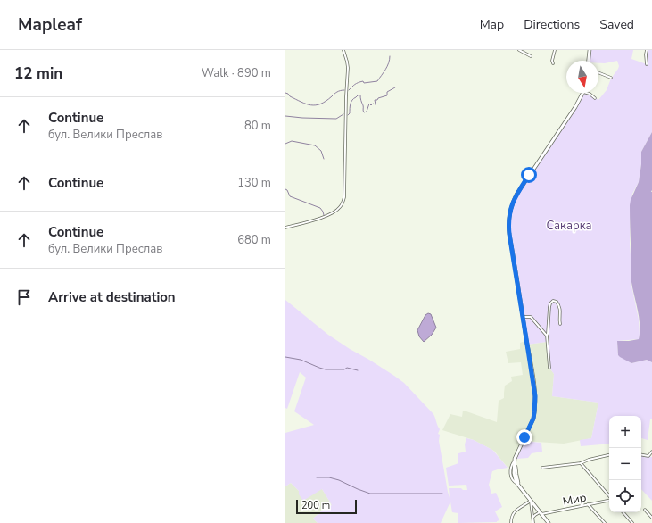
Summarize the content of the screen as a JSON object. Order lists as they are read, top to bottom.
{
  "streets": {
    "street": ["Мир"]
  },
  "parks": ["Сакарка"],
  "scale_bar": "200 m",
  "north": "bottom",
  "page": {
    "header": "Mapleaf",
    "nav": ["Map", "Directions", "Saved"],
    "heading": ["12 min", "Walk · 890 m"],
    "list": [
      ["Continue", "бул. Велики Преслав", "80 m"],
      ["Continue", "130 m"],
      ["Continue", "бул. Велики Преслав", "680 m"],
      "Arrive at destination"
    ],
    "map_buttons": ["+", "−"],
    "scale": "200 m"
  }
}
